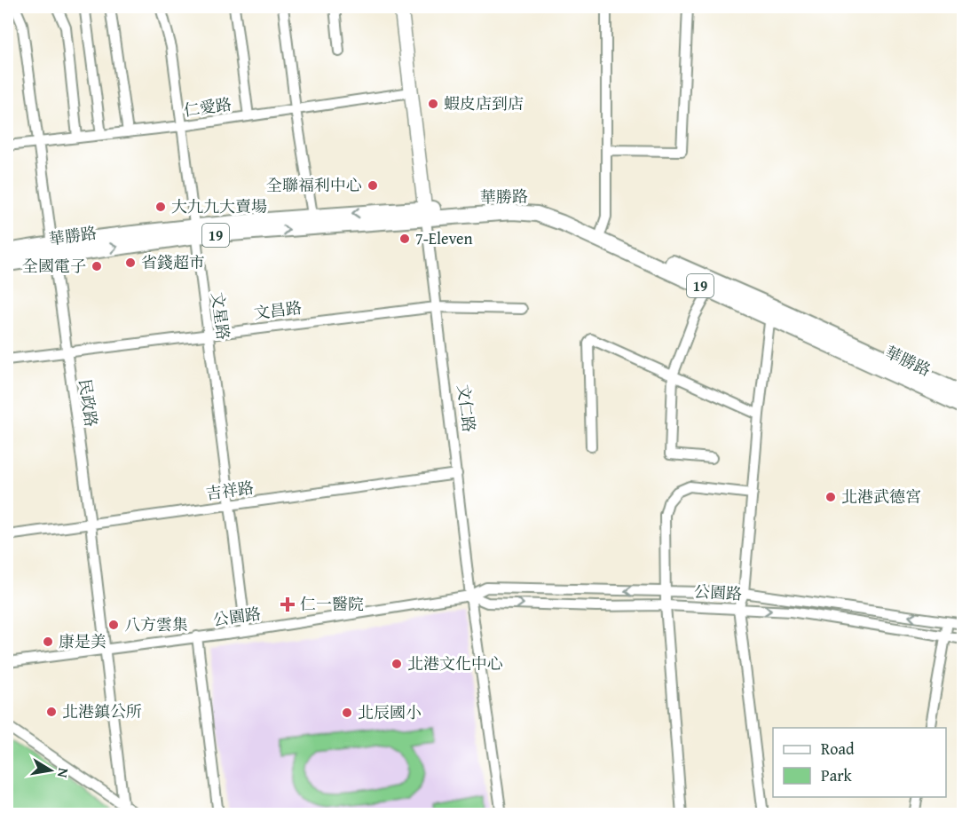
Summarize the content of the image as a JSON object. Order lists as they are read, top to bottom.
{
  "streets": {
    "main road": ["華勝路", "19", "文仁路"],
    "street": [
      "仁愛路",
      "文昌路",
      "文星路",
      "民政路",
      "吉祥路",
      "公園路"
    ]
  },
  "crossings": [
    ["仁愛路", "文星路"],
    ["仁愛路", "民政路"],
    ["仁愛路", "文仁路"],
    ["華勝路", "文星路"],
    ["華勝路", "民政路"],
    ["華勝路", "文仁路"],
    ["文昌路", "文星路"],
    ["文昌路", "民政路"],
    ["文昌路", "文仁路"],
    ["文星路", "吉祥路"],
    ["文星路", "公園路"],
    ["民政路", "吉祥路"],
    ["民政路", "公園路"],
    ["文仁路", "吉祥路"],
    ["文仁路", "公園路"]
  ],
  "places": {
    "other": [
      "蝦皮店到店",
      "全聯福利中心",
      "大九九大賣場",
      "7-Eleven",
      "省錢超市",
      "全國電子",
      "北港武德宮",
      "八方雲集",
      "康是美",
      "北港文化中心",
      "北港鎮公所",
      "北辰國小"
    ],
    "health": ["仁一醫院"]
  },
  "legend": ["Road", "Park"],
  "north": "right"
}
